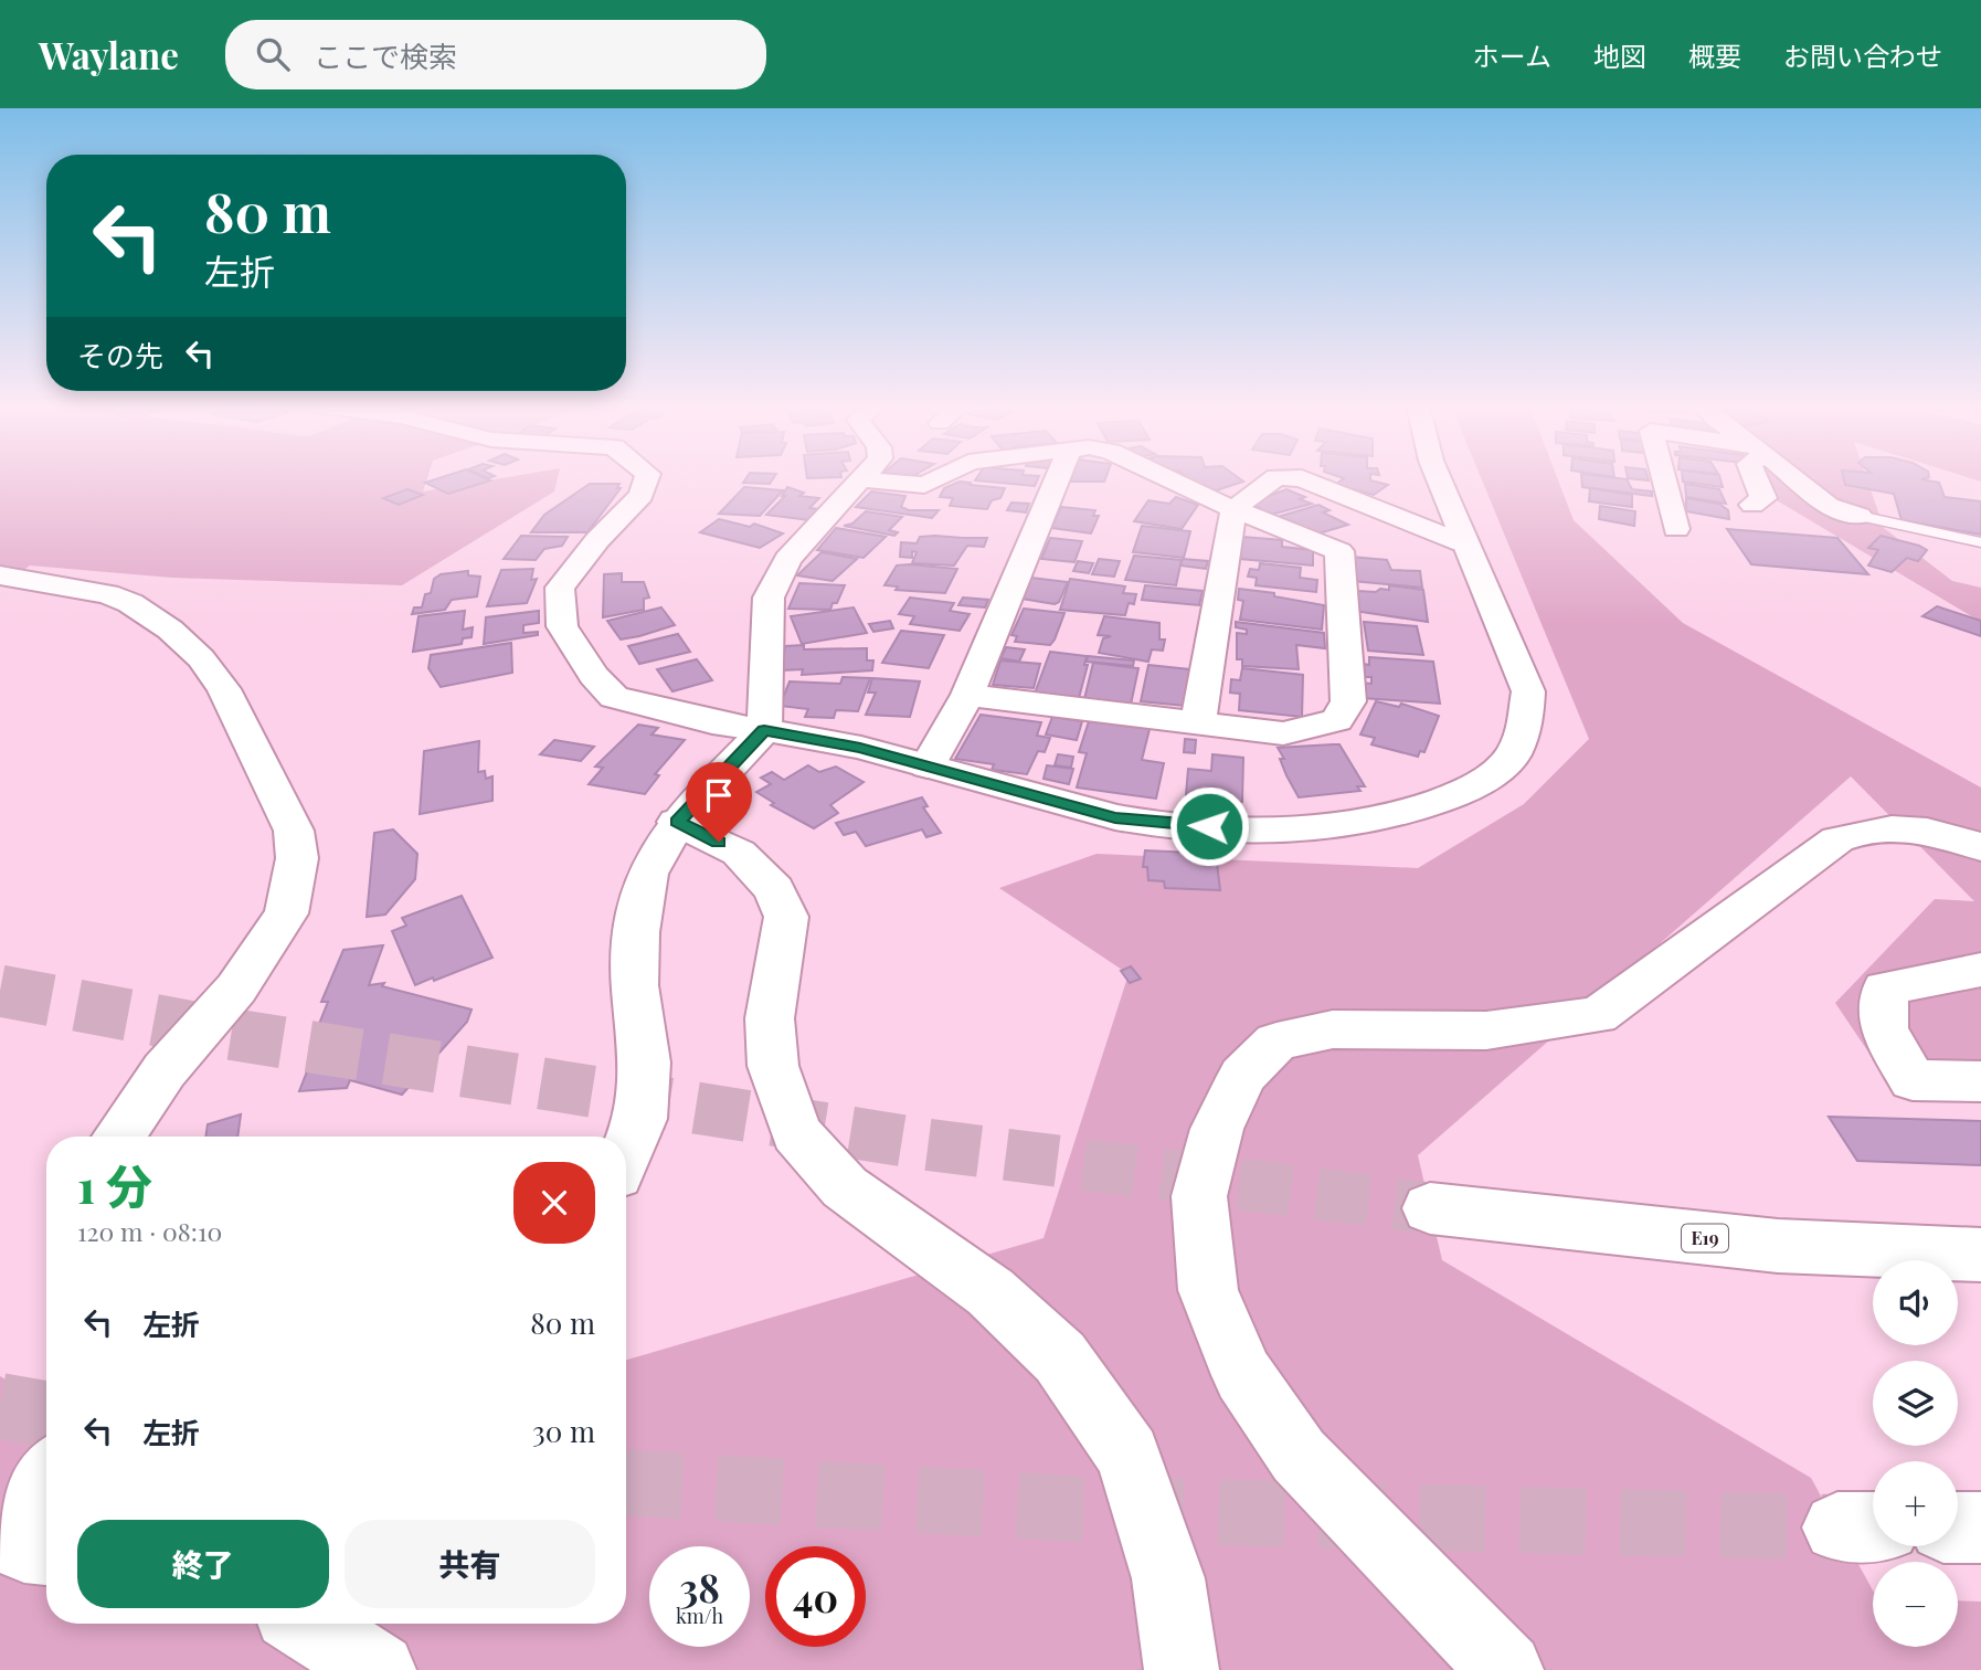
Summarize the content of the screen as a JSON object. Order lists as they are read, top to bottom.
{
  "streets": {
    "main road": ["E19"]
  },
  "page": {
    "header": "Waylane",
    "search": "ここで検索",
    "nav": [
      "ホーム",
      "地図",
      "概要",
      "お問い合わせ"
    ],
    "turn": ["80 m", "左折"],
    "then": "その先",
    "heading": ["1 分", "120 m · 08:10"],
    "map_buttons": ["+", "−"],
    "list": [
      {
        "name": "左折",
        "value": "80 m"
      },
      {
        "name": "左折",
        "value": "30 m"
      }
    ],
    "buttons": ["終了", "共有"],
    "speed": "38 km/h",
    "limit": "40"
  }
}
